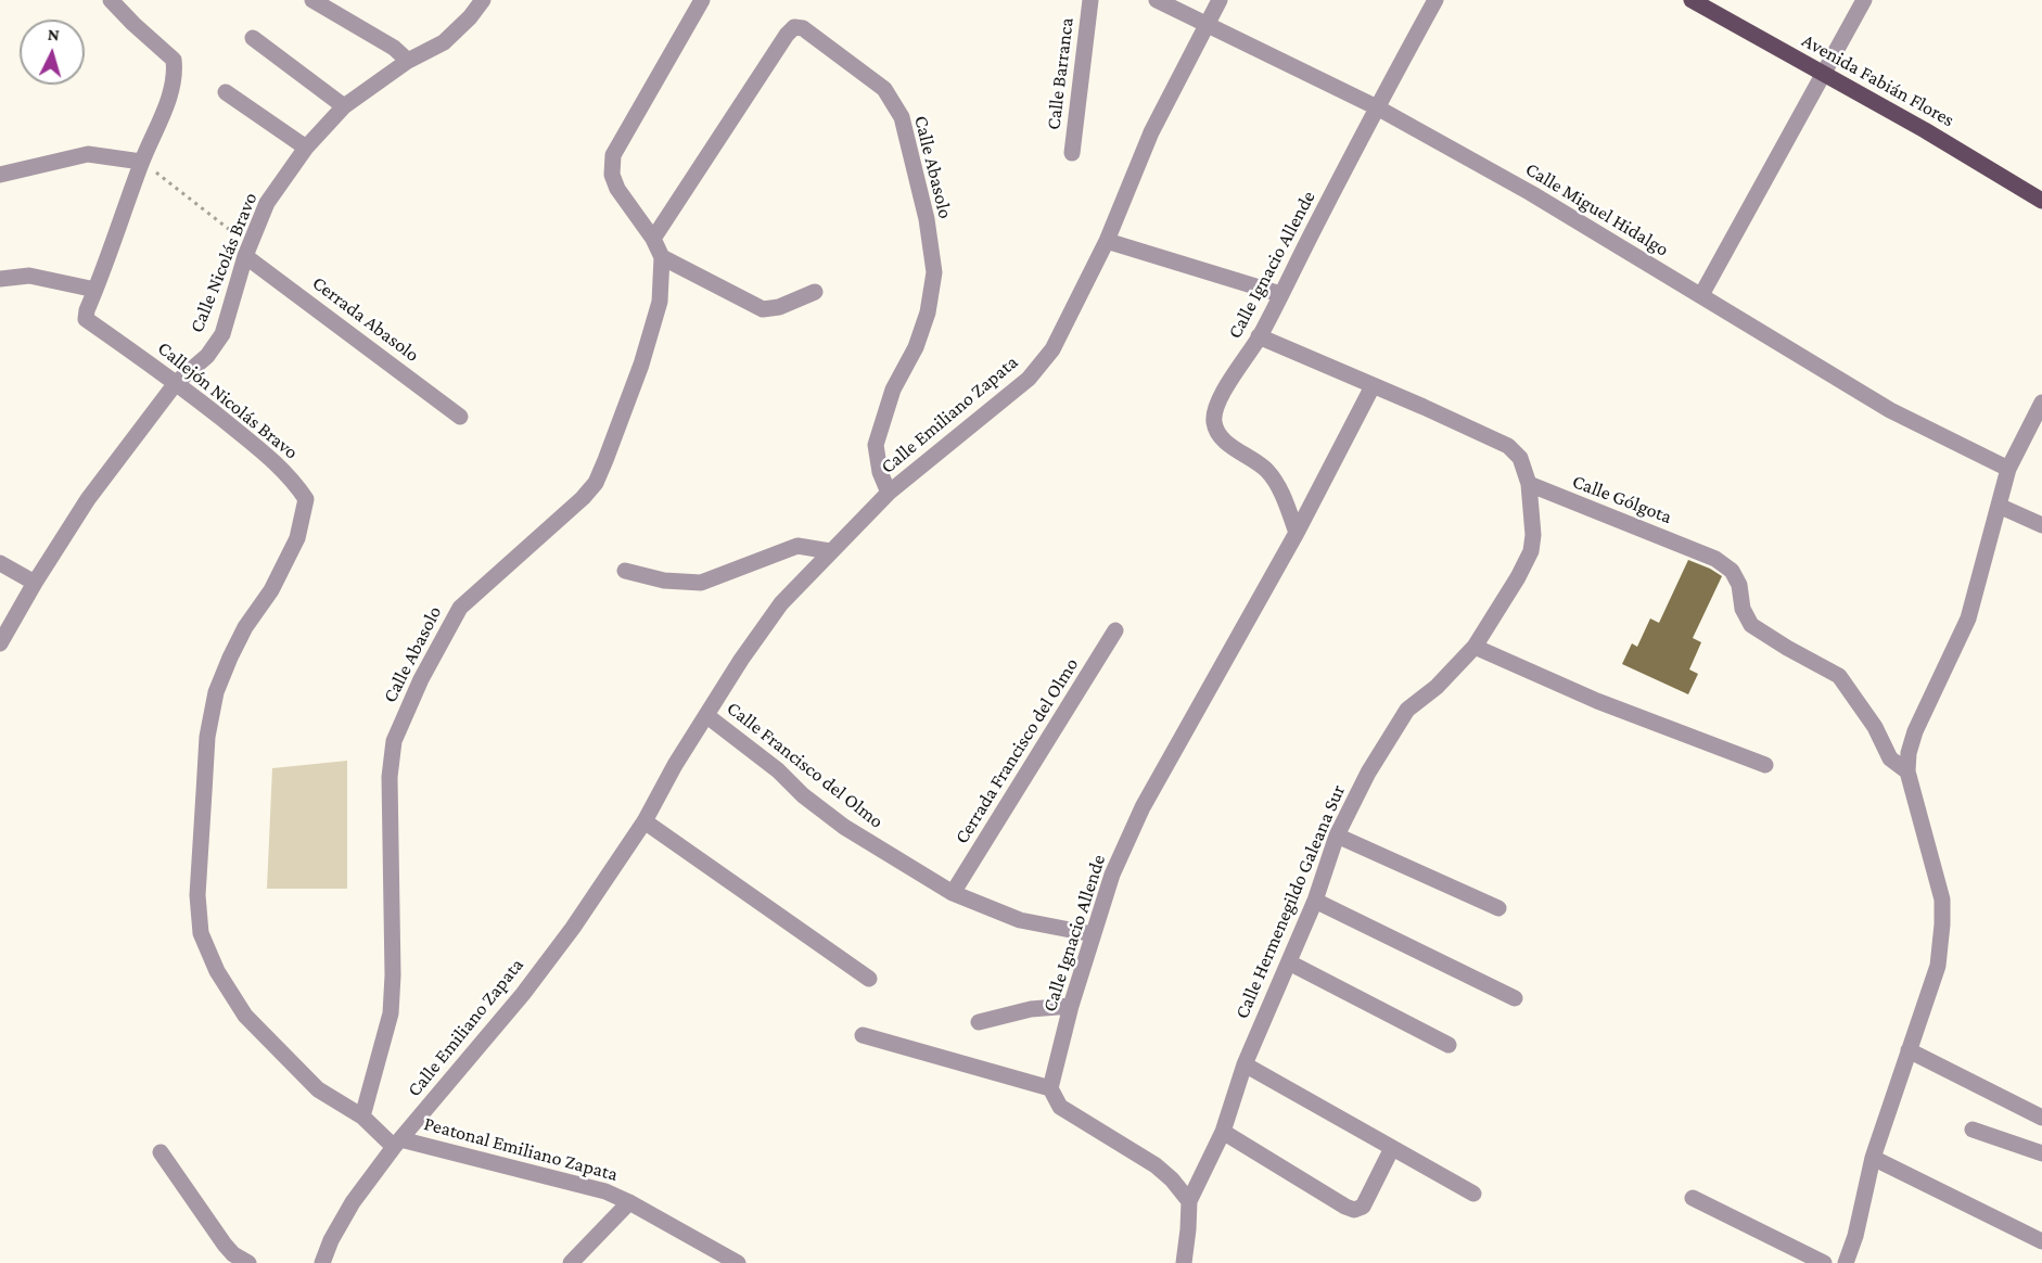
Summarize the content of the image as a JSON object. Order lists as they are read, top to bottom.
{
  "streets": {
    "main road": ["Avenida Fabián Flores"],
    "street": [
      "Calle Barranca",
      "Calle Abasolo",
      "Calle Miguel Hidalgo",
      "Calle Nicolás Bravo",
      "Calle Ignacio Allende",
      "Cerrada Abasolo",
      "Callejón Nicolás Bravo",
      "Calle Emiliano Zapata",
      "Calle Gólgota",
      "Cerrada Francisco del Olmo",
      "Calle Francisco del Olmo",
      "Calle Hermenegildo Galeana Sur",
      "Peatonal Emiliano Zapata"
    ]
  },
  "crossings": [
    ["Calle Abasolo", "Callejón Nicolás Bravo"],
    ["Calle Abasolo", "Calle Emiliano Zapata"],
    ["Calle Miguel Hidalgo", "Calle Ignacio Allende"],
    ["Calle Miguel Hidalgo", "Calle Emiliano Zapata"],
    ["Calle Nicolás Bravo", "Cerrada Abasolo"],
    ["Calle Nicolás Bravo", "Callejón Nicolás Bravo"],
    ["Calle Ignacio Allende", "Calle Francisco del Olmo"],
    ["Callejón Nicolás Bravo", "Calle Emiliano Zapata"],
    ["Callejón Nicolás Bravo", "Peatonal Emiliano Zapata"],
    ["Calle Emiliano Zapata", "Calle Francisco del Olmo"],
    ["Calle Emiliano Zapata", "Peatonal Emiliano Zapata"],
    ["Calle Gólgota", "Calle Hermenegildo Galeana Sur"],
    ["Cerrada Francisco del Olmo", "Calle Francisco del Olmo"]
  ],
  "north": "top"
}
